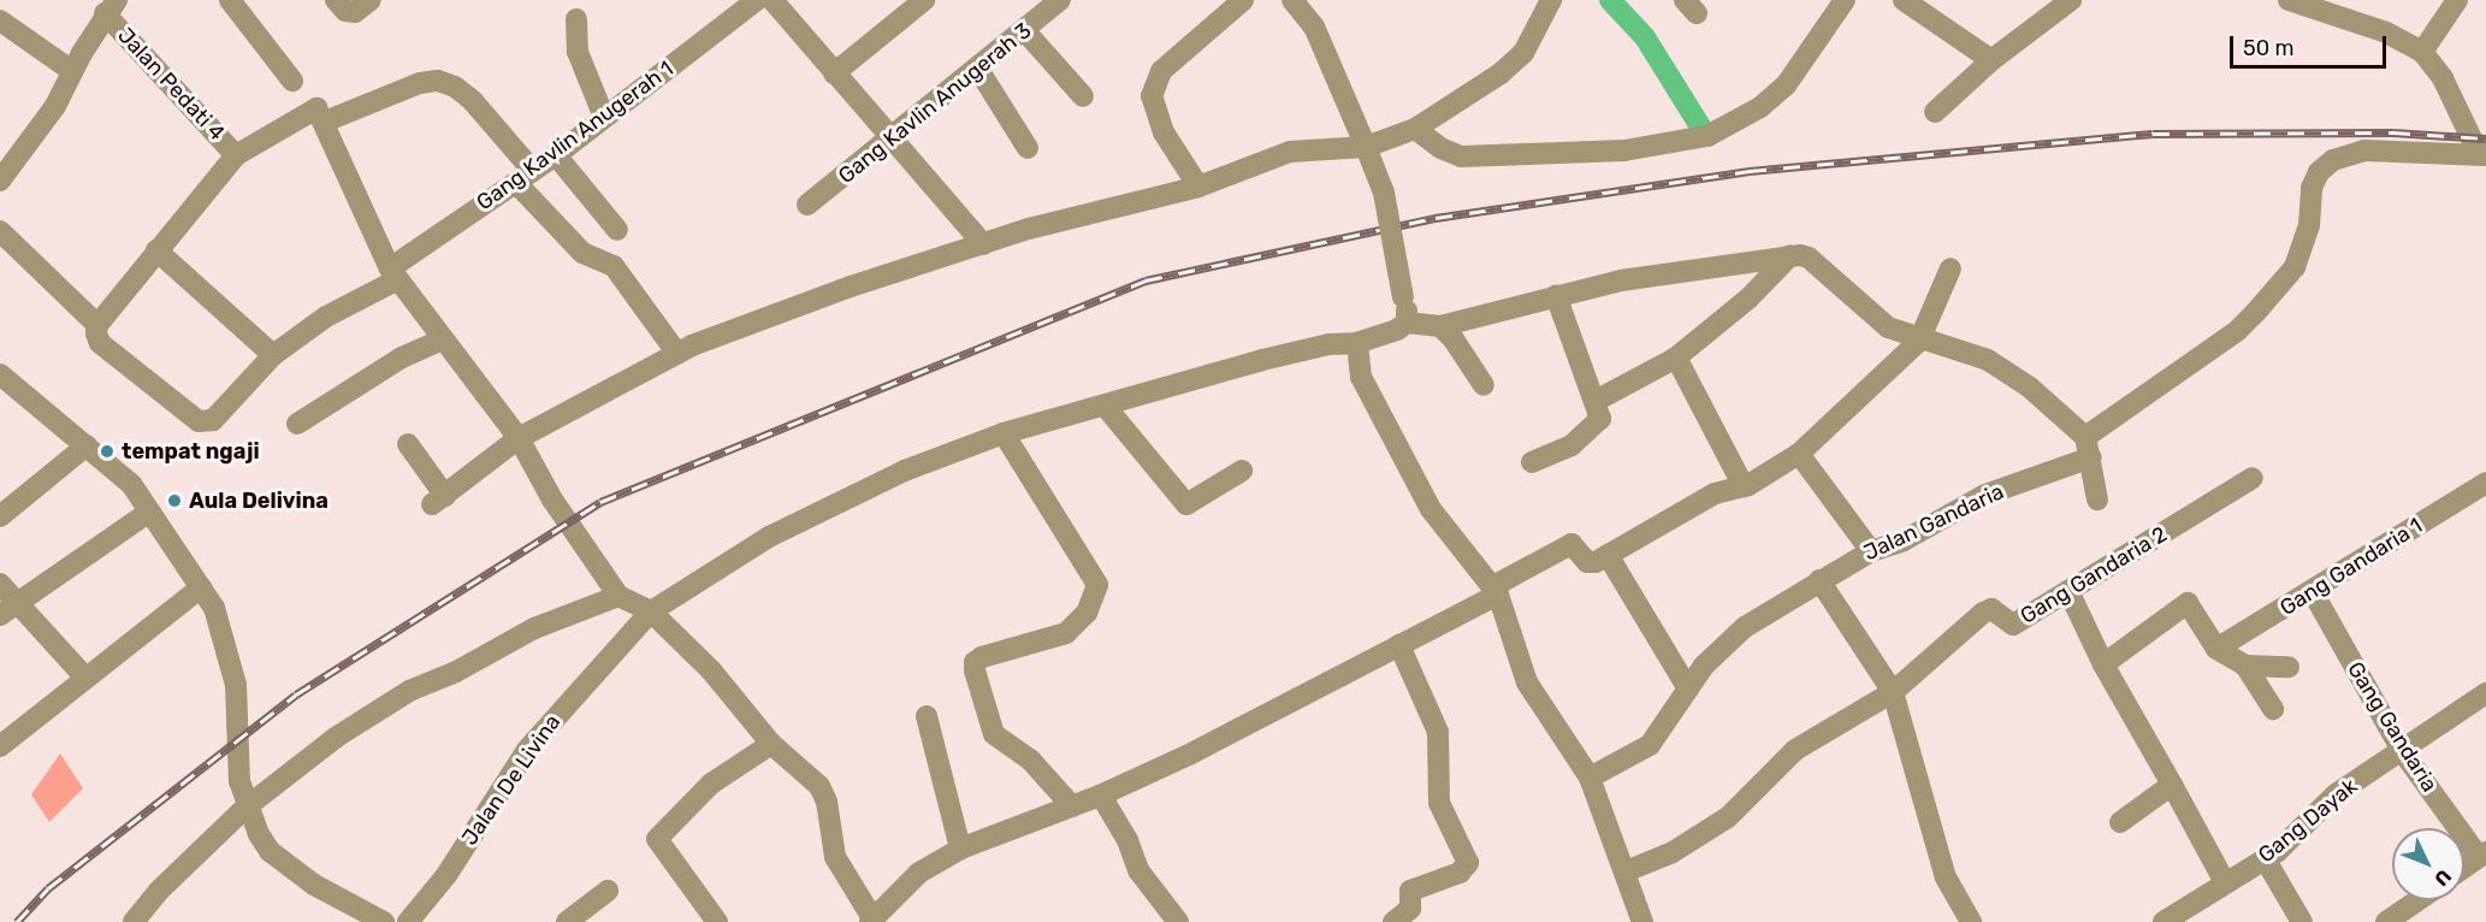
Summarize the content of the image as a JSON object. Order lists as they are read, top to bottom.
{
  "streets": {
    "street": [
      "Jalan Pedati 4",
      "Gang Kavlin Anugerah 3",
      "Gang Kavlin Anugerah 1",
      "Jalan Gandaria",
      "Gang Gandaria 1",
      "Gang Gandaria 2",
      "Gang Gandaria",
      "Jalan De Livina",
      "Gang Dayak"
    ]
  },
  "crossings": [
    ["Gang Gandaria 1", "Gang Gandaria"],
    ["Gang Gandaria", "Gang Dayak"]
  ],
  "places": ["tempat ngaji", "Aula Delivina"],
  "scale_bar": "50 m",
  "north": "bottom right"
}
